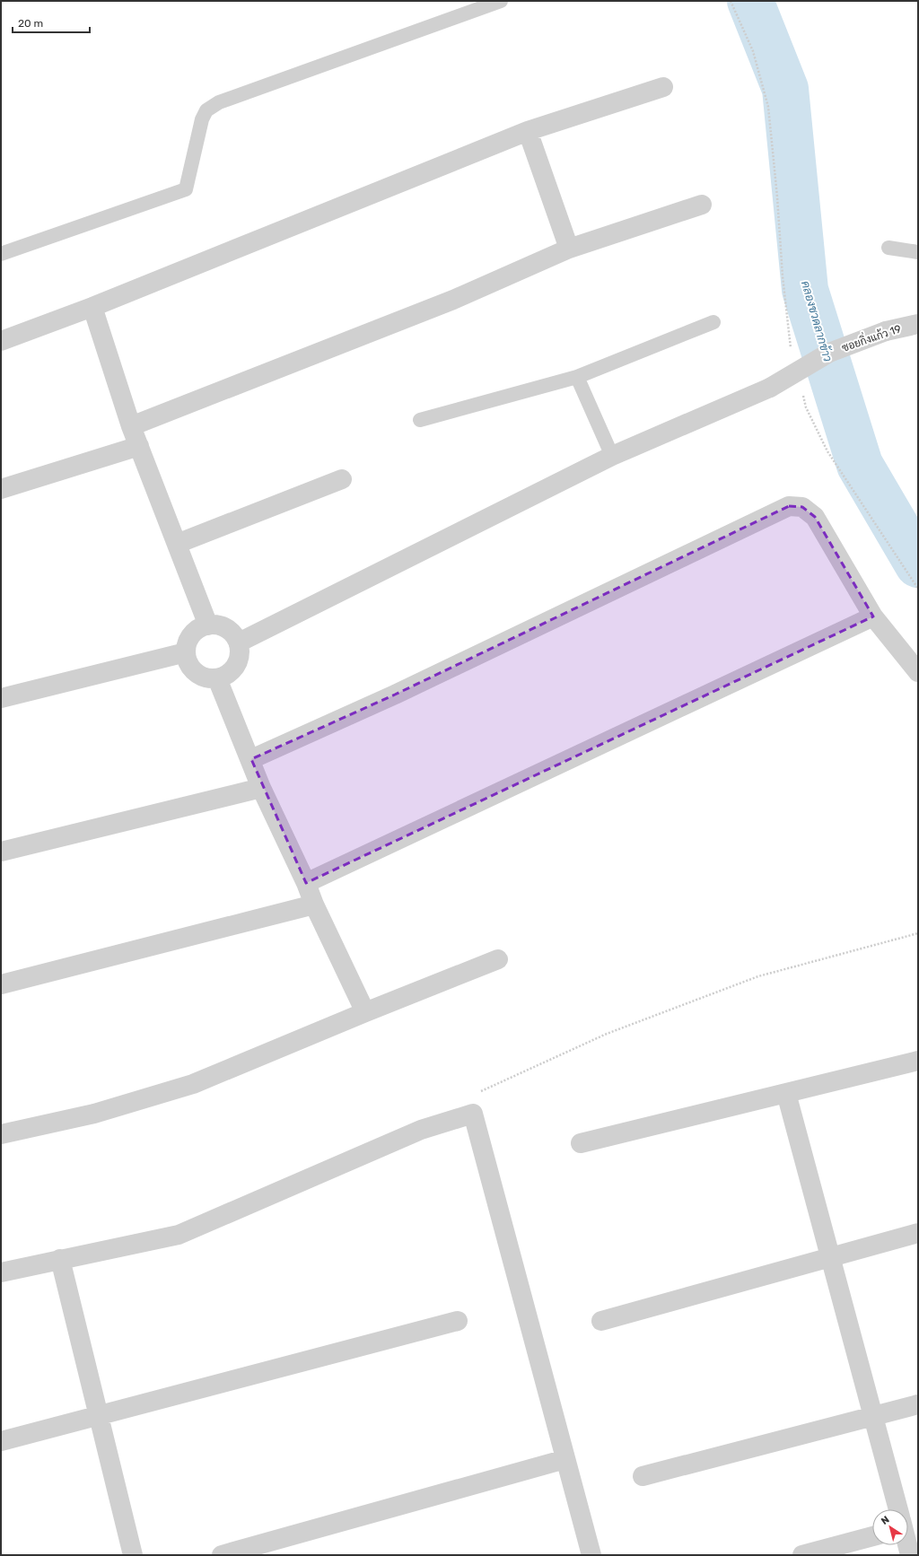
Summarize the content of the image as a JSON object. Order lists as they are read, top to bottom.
{
  "streets": {
    "street": ["ซอยกิ่งแก้ว 19"]
  },
  "water": ["คลองชวดลากข้าว"],
  "scale_bar": "20 m",
  "north": "top left"
}
